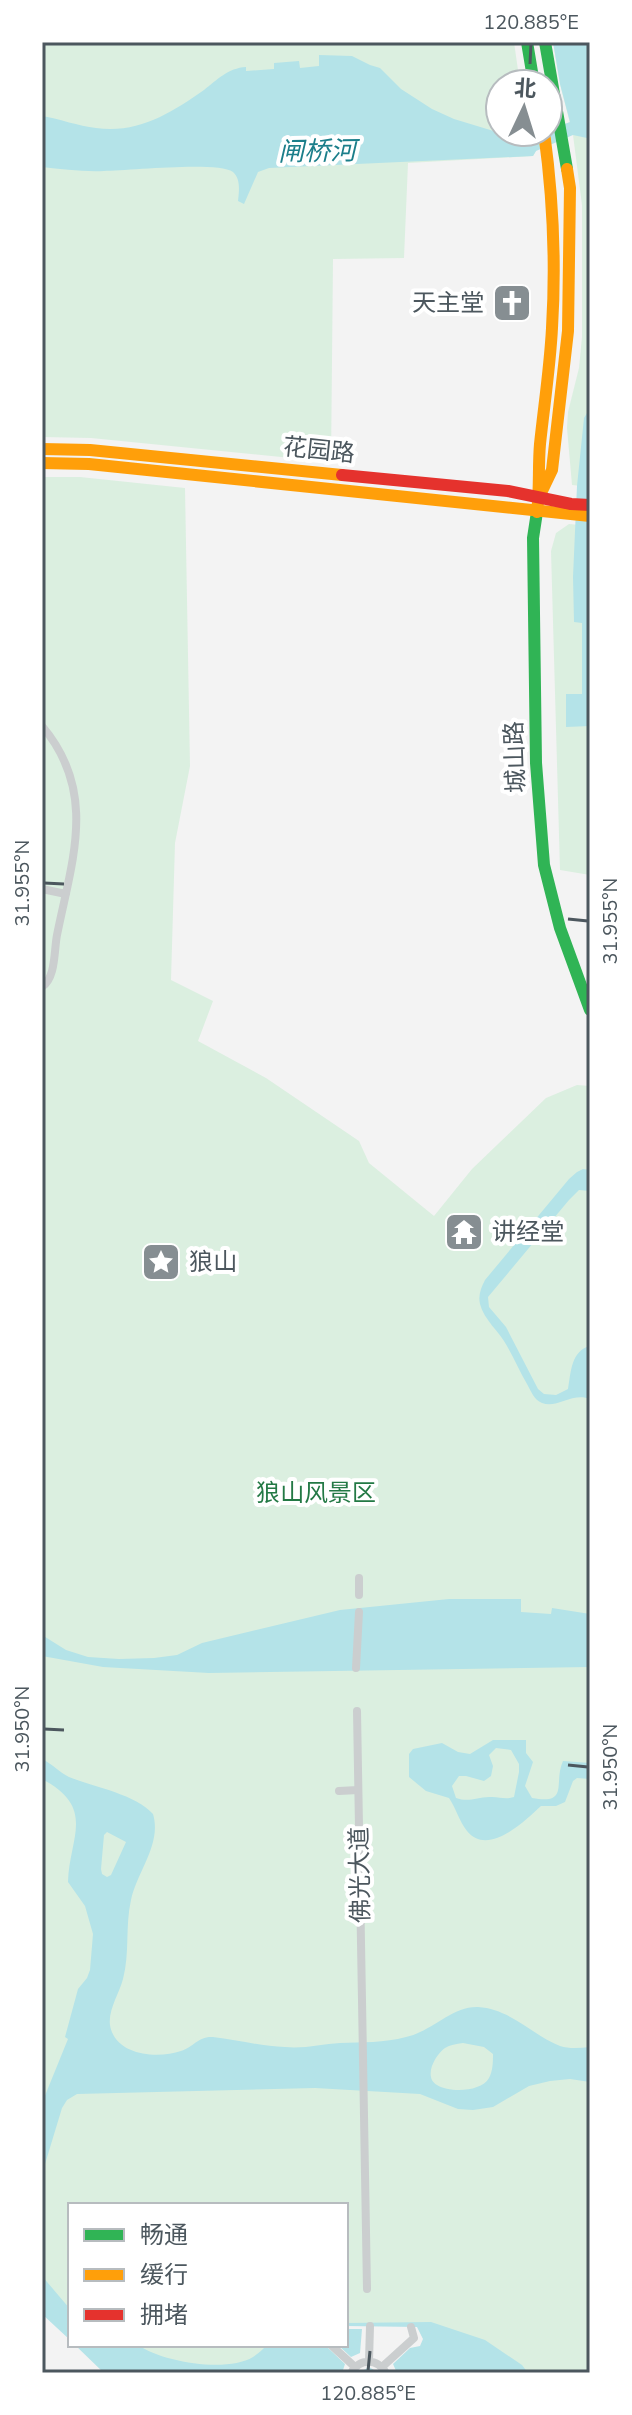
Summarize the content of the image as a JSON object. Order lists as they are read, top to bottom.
{
  "streets": {
    "main road": ["花园路", "城山路"],
    "street": ["佛光大道"]
  },
  "crossings": [
    ["花园路", "城山路"]
  ],
  "water": ["闸桥河"],
  "parks": ["狼山风景区"],
  "places": {
    "church": ["天主堂"],
    "temple": ["讲经堂"],
    "place": ["狼山"]
  },
  "legend": ["畅通", "缓行", "拥堵"],
  "north": "top",
  "coordinates": ["120.885°E", "31.955°N", "31.950°N"]
}
